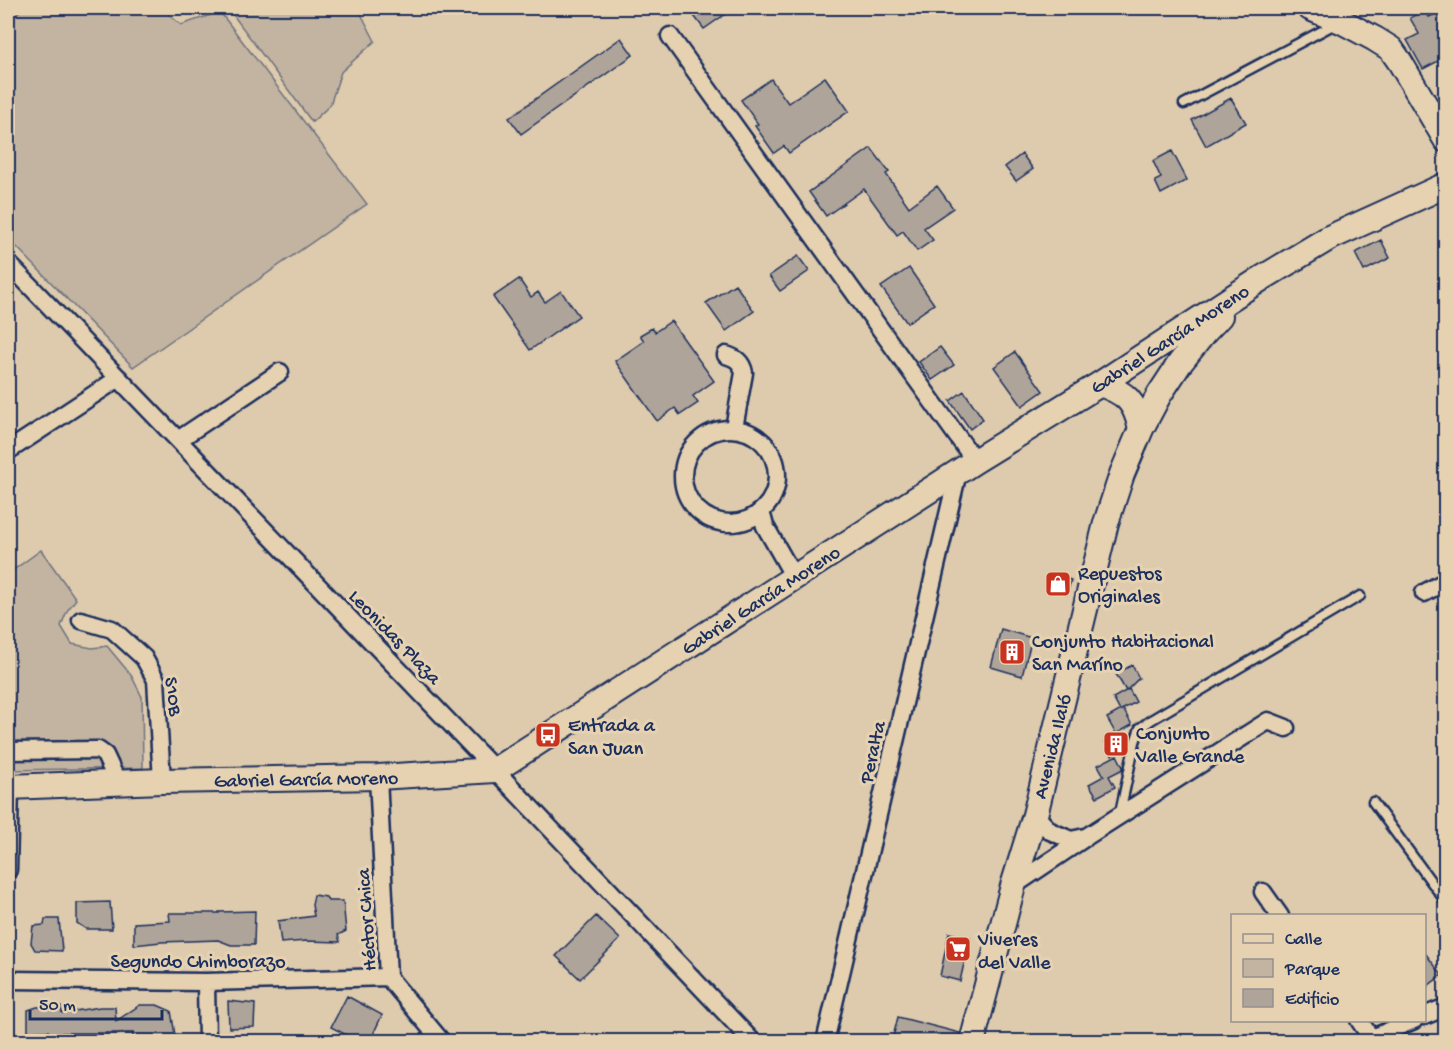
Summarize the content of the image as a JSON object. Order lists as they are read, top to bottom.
{
  "streets": {
    "street": [
      "Gabriel García Moreno",
      "Leonidas Plaza",
      "S10B",
      "Avenida Ilaló",
      "Peralta",
      "Héctor Chica",
      "Segundo Chimborazo"
    ]
  },
  "crossings": [
    ["Gabriel García Moreno", "Leonidas Plaza"],
    ["Gabriel García Moreno", "S10B"],
    ["Gabriel García Moreno", "Avenida Ilaló"],
    ["Gabriel García Moreno", "Peralta"],
    ["Gabriel García Moreno", "Héctor Chica"],
    ["Héctor Chica", "Segundo Chimborazo"]
  ],
  "places": {
    "shop": ["Repuestos Originales"],
    "building": ["Conjunto Habitacional San Maríno", "Conjunto Valle Grande"],
    "bus stop": ["Entrada a San Juan"],
    "supermarket": ["Viveres del Valle"]
  },
  "legend": ["Calle", "Parque", "Edificio"],
  "scale_bar": "50 m"
}
